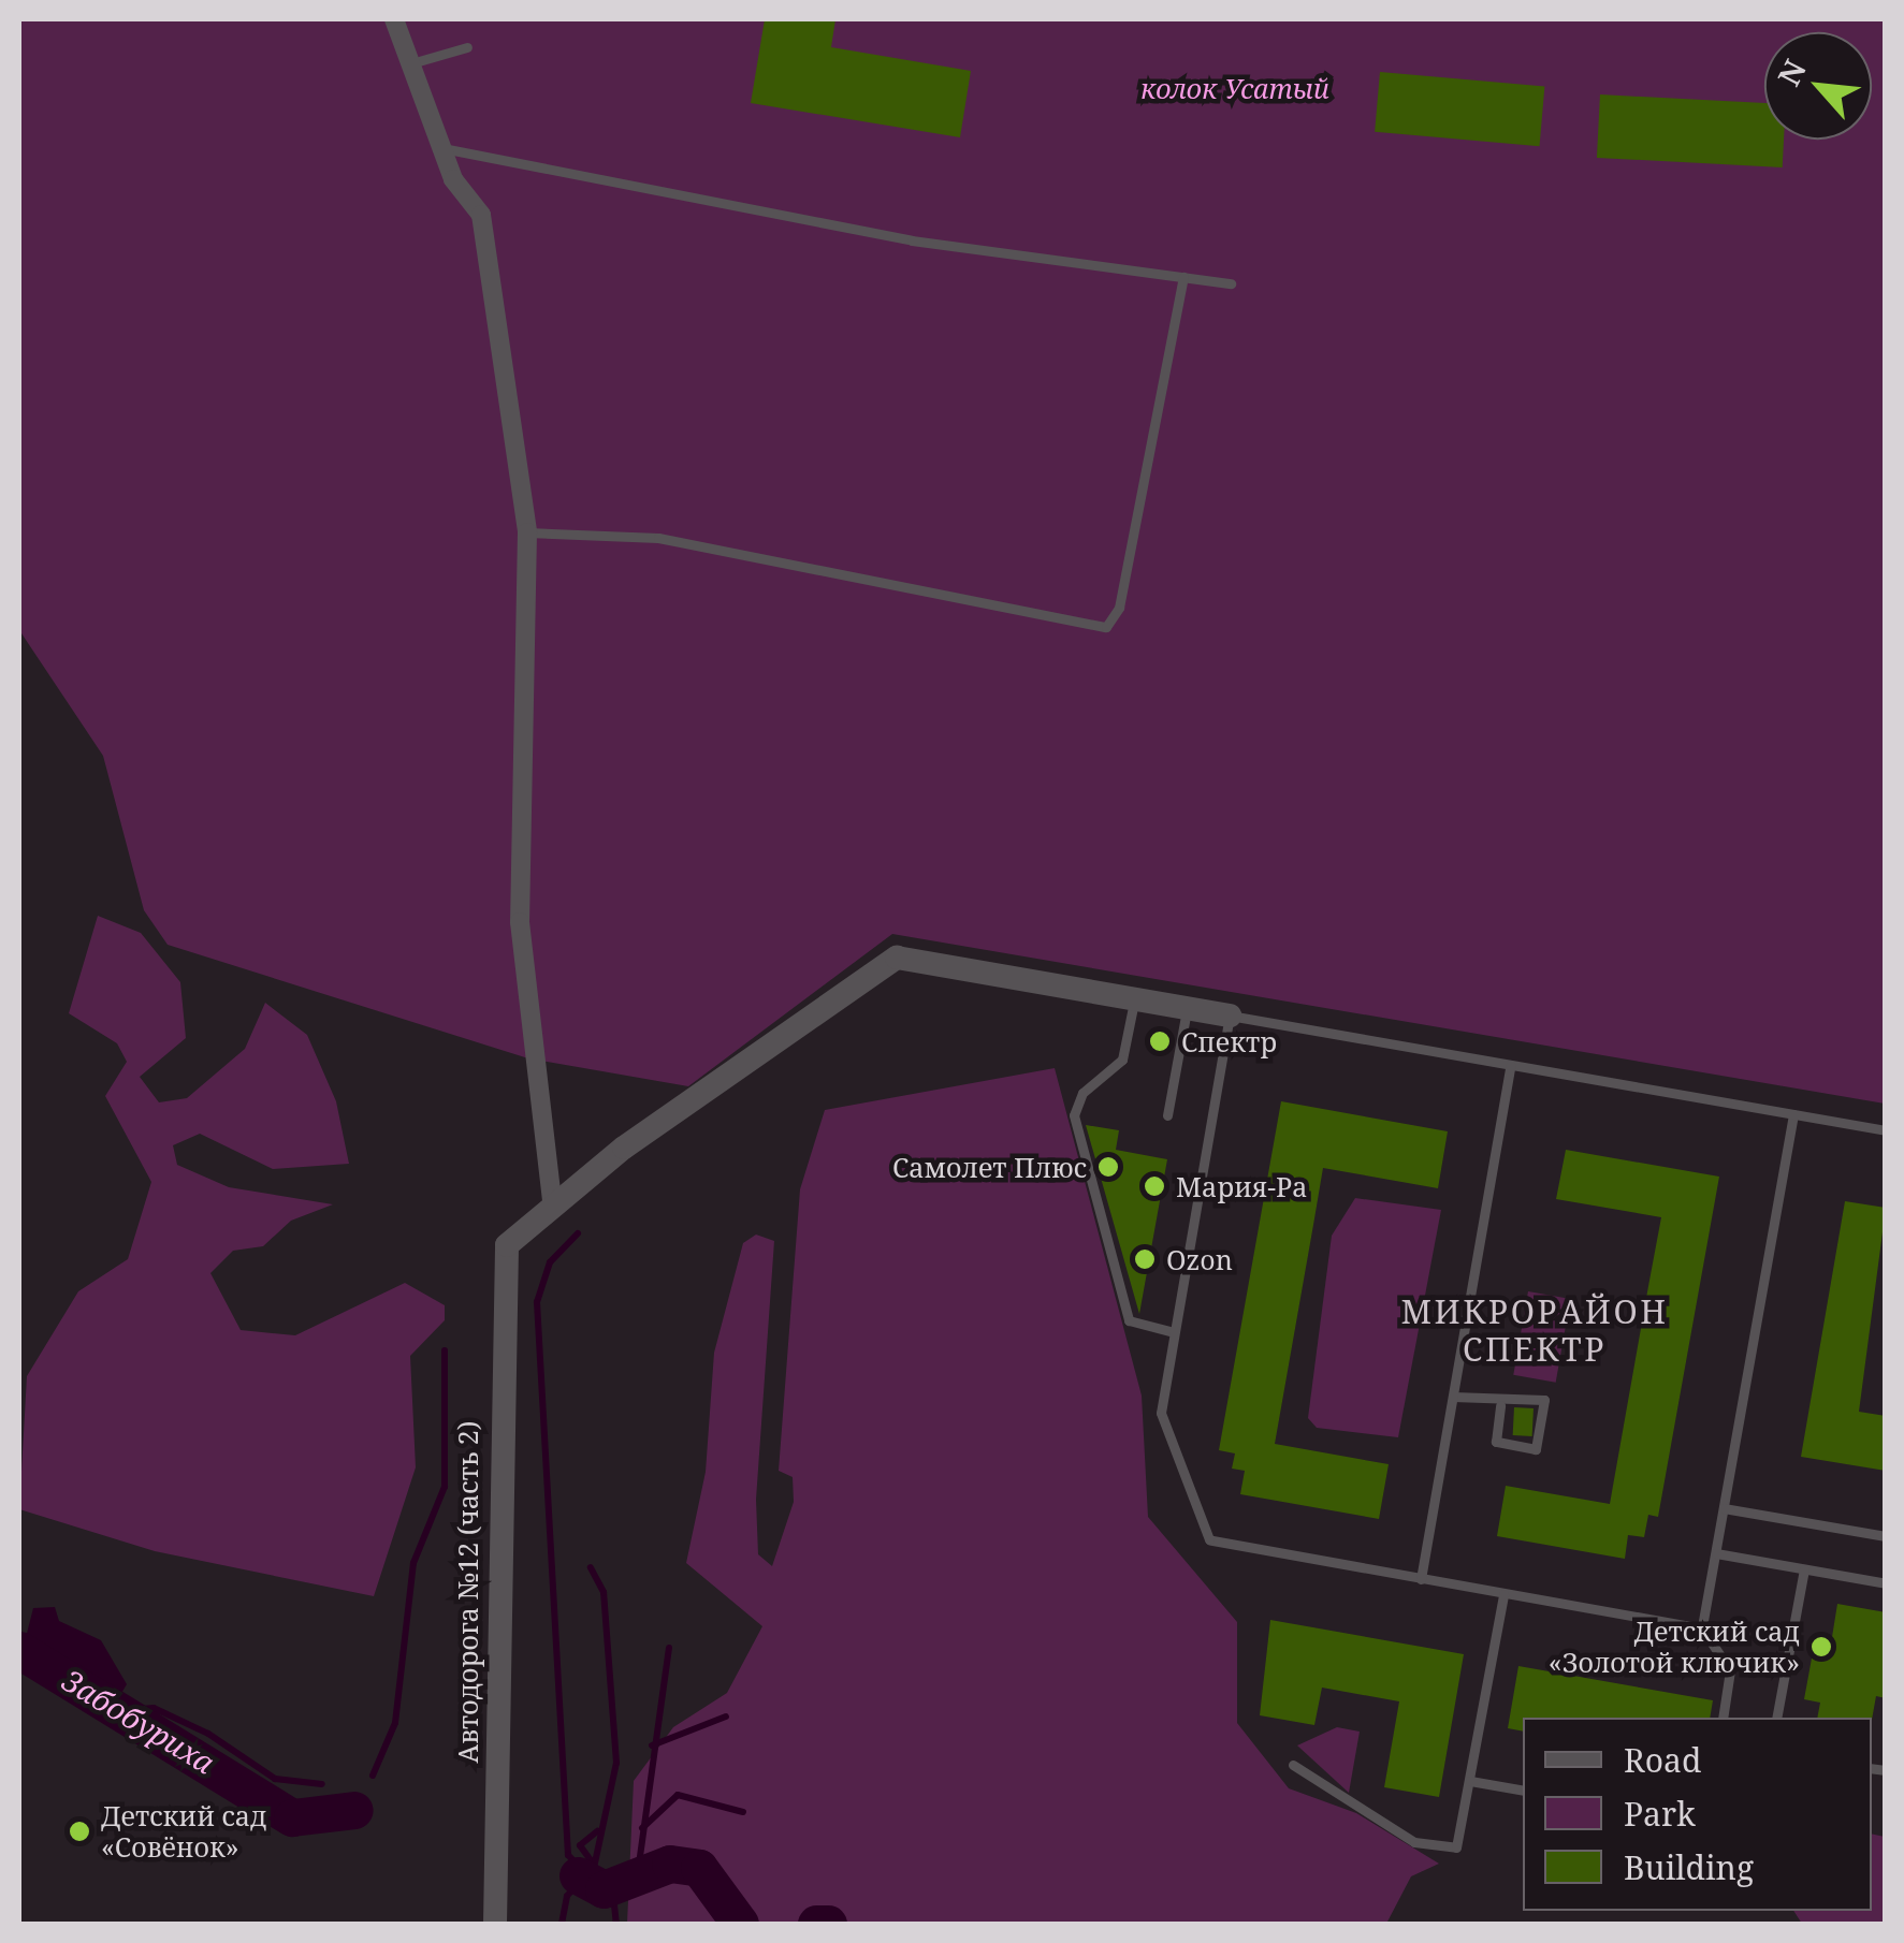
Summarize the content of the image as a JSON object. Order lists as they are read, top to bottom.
{
  "streets": {
    "street": ["Автодорога №12 (часть 2)"]
  },
  "districts": ["МИКРОРАЙОН СПЕКТР"],
  "water": ["Забобуриха"],
  "parks": ["колок Усатый"],
  "places": [
    "Спектр",
    "Самолет Плюс",
    "Мария-Ра",
    "Ozon",
    "Детский сад «Золотой ключик»",
    "Детский сад «Совёнок»"
  ],
  "legend": ["Road", "Park", "Building"],
  "north": "top left"
}
